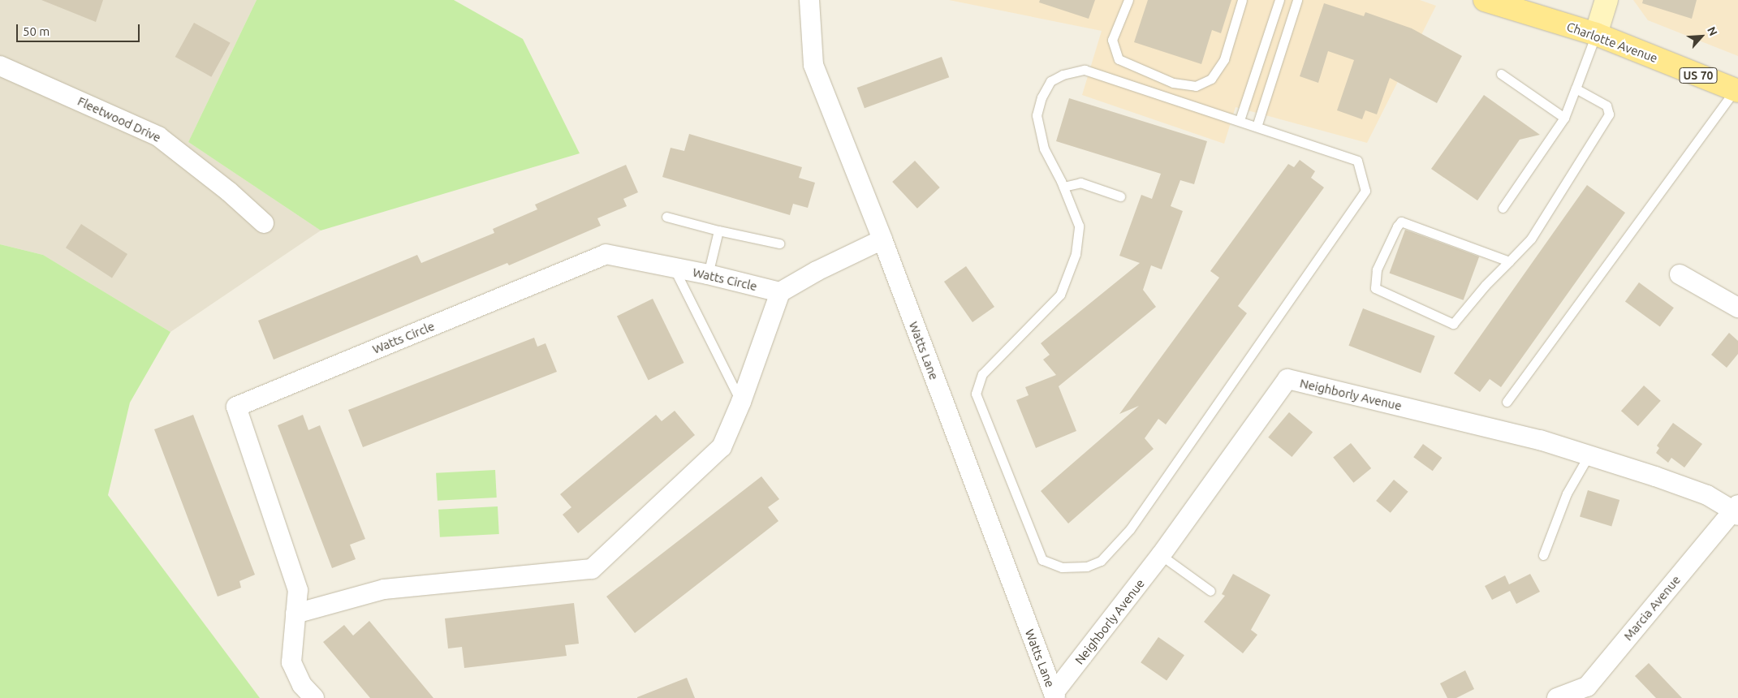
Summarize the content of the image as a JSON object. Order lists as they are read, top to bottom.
{
  "streets": {
    "main road": ["Charlotte Avenue", "US 70"],
    "street": [
      "Fleetwood Drive",
      "Watts Circle",
      "Watts Lane",
      "Neighborly Avenue",
      "Marcia Avenue"
    ]
  },
  "crossings": [
    ["Watts Lane", "Neighborly Avenue"],
    ["Neighborly Avenue", "Marcia Avenue"]
  ],
  "scale_bar": "50 m",
  "north": "top right"
}
